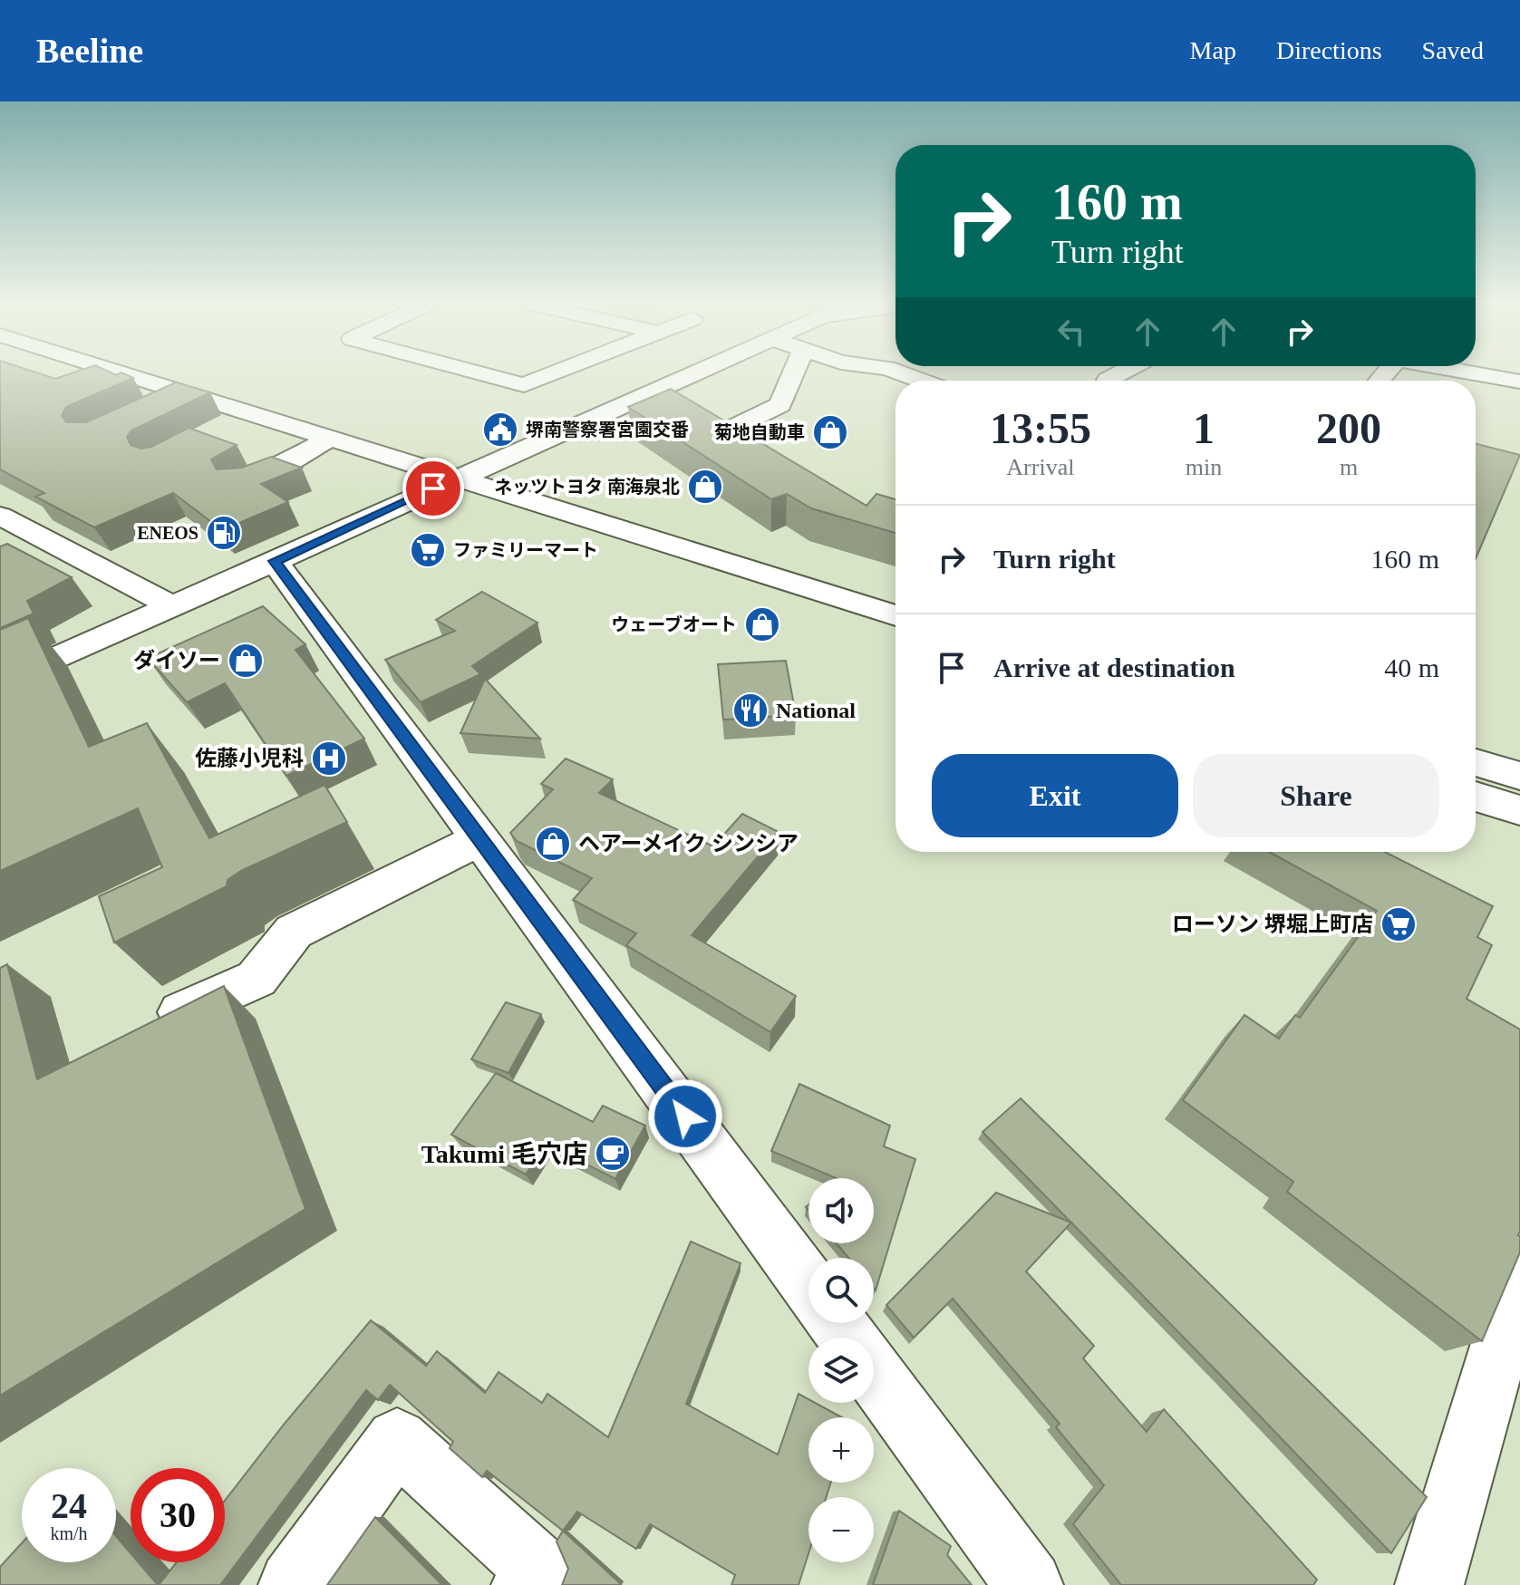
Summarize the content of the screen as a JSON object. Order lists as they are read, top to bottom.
{
  "places": {
    "public building": ["堺南警察署宮園交番"],
    "shop": [
      "菊地自動車",
      "ネッツトヨタ 南海泉北",
      "ウェーブオート",
      "ダイソー",
      "ヘアーメイク シンシア"
    ],
    "fuel station": ["ENEOS"],
    "supermarket": ["ファミリーマート", "ローソン 堺堀上町店"],
    "restaurant": ["National"],
    "hospital": ["佐藤小児科"],
    "cafe": ["Takumi 毛穴店"]
  },
  "page": {
    "header": "Beeline",
    "nav": ["Map", "Directions", "Saved"],
    "turn": ["160 m", "Turn right"],
    "eta": [
      "13:55",
      "Arrival",
      "1",
      "min",
      "200",
      "m"
    ],
    "list": [
      {
        "name": "Turn right",
        "value": "160 m"
      },
      {
        "name": "Arrive at destination",
        "value": "40 m"
      }
    ],
    "buttons": ["Exit", "Share"],
    "map_buttons": ["+", "−"],
    "speed": "24 km/h",
    "limit": "30"
  }
}
